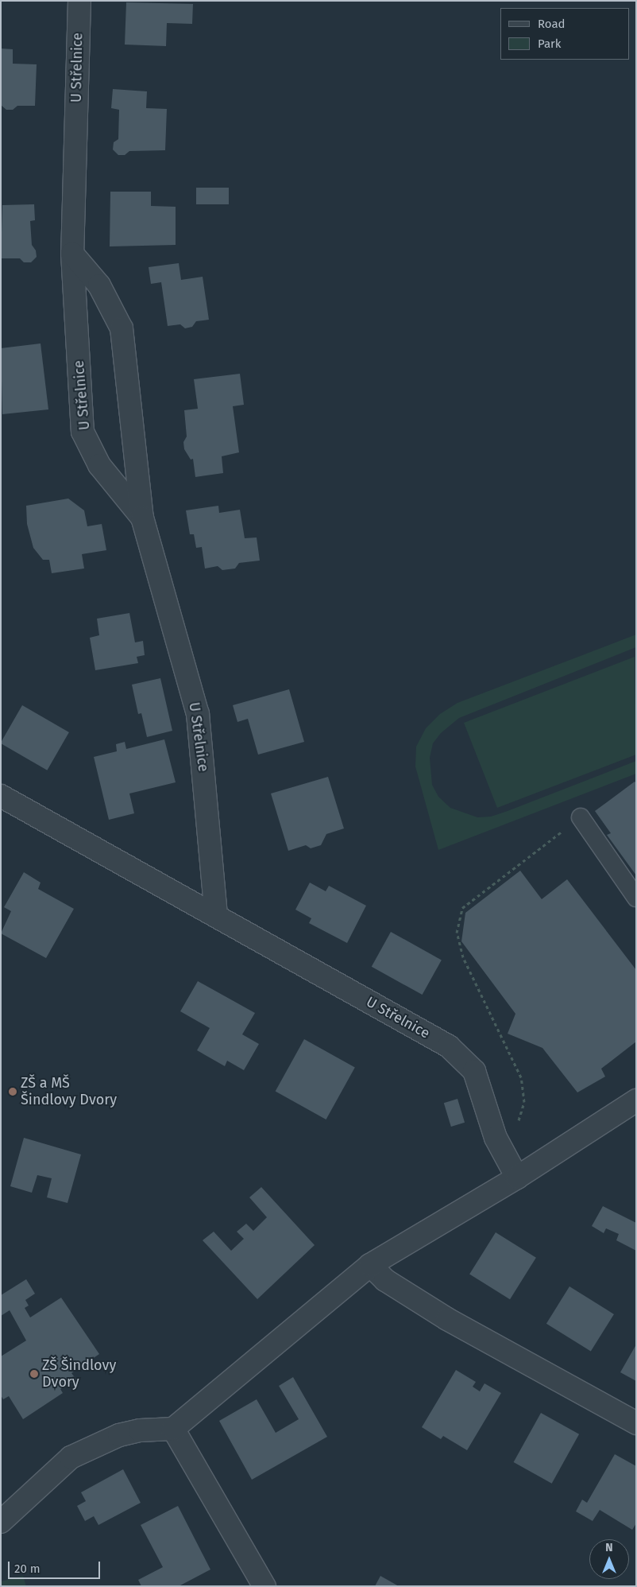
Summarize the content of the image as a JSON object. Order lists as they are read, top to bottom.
{
  "streets": {
    "street": ["U Střelnice"]
  },
  "places": ["ZŠ a MŠ Šindlovy Dvory", "ZŠ Šindlovy Dvory"],
  "legend": ["Road", "Park"],
  "scale_bar": "20 m",
  "north": "top"
}
